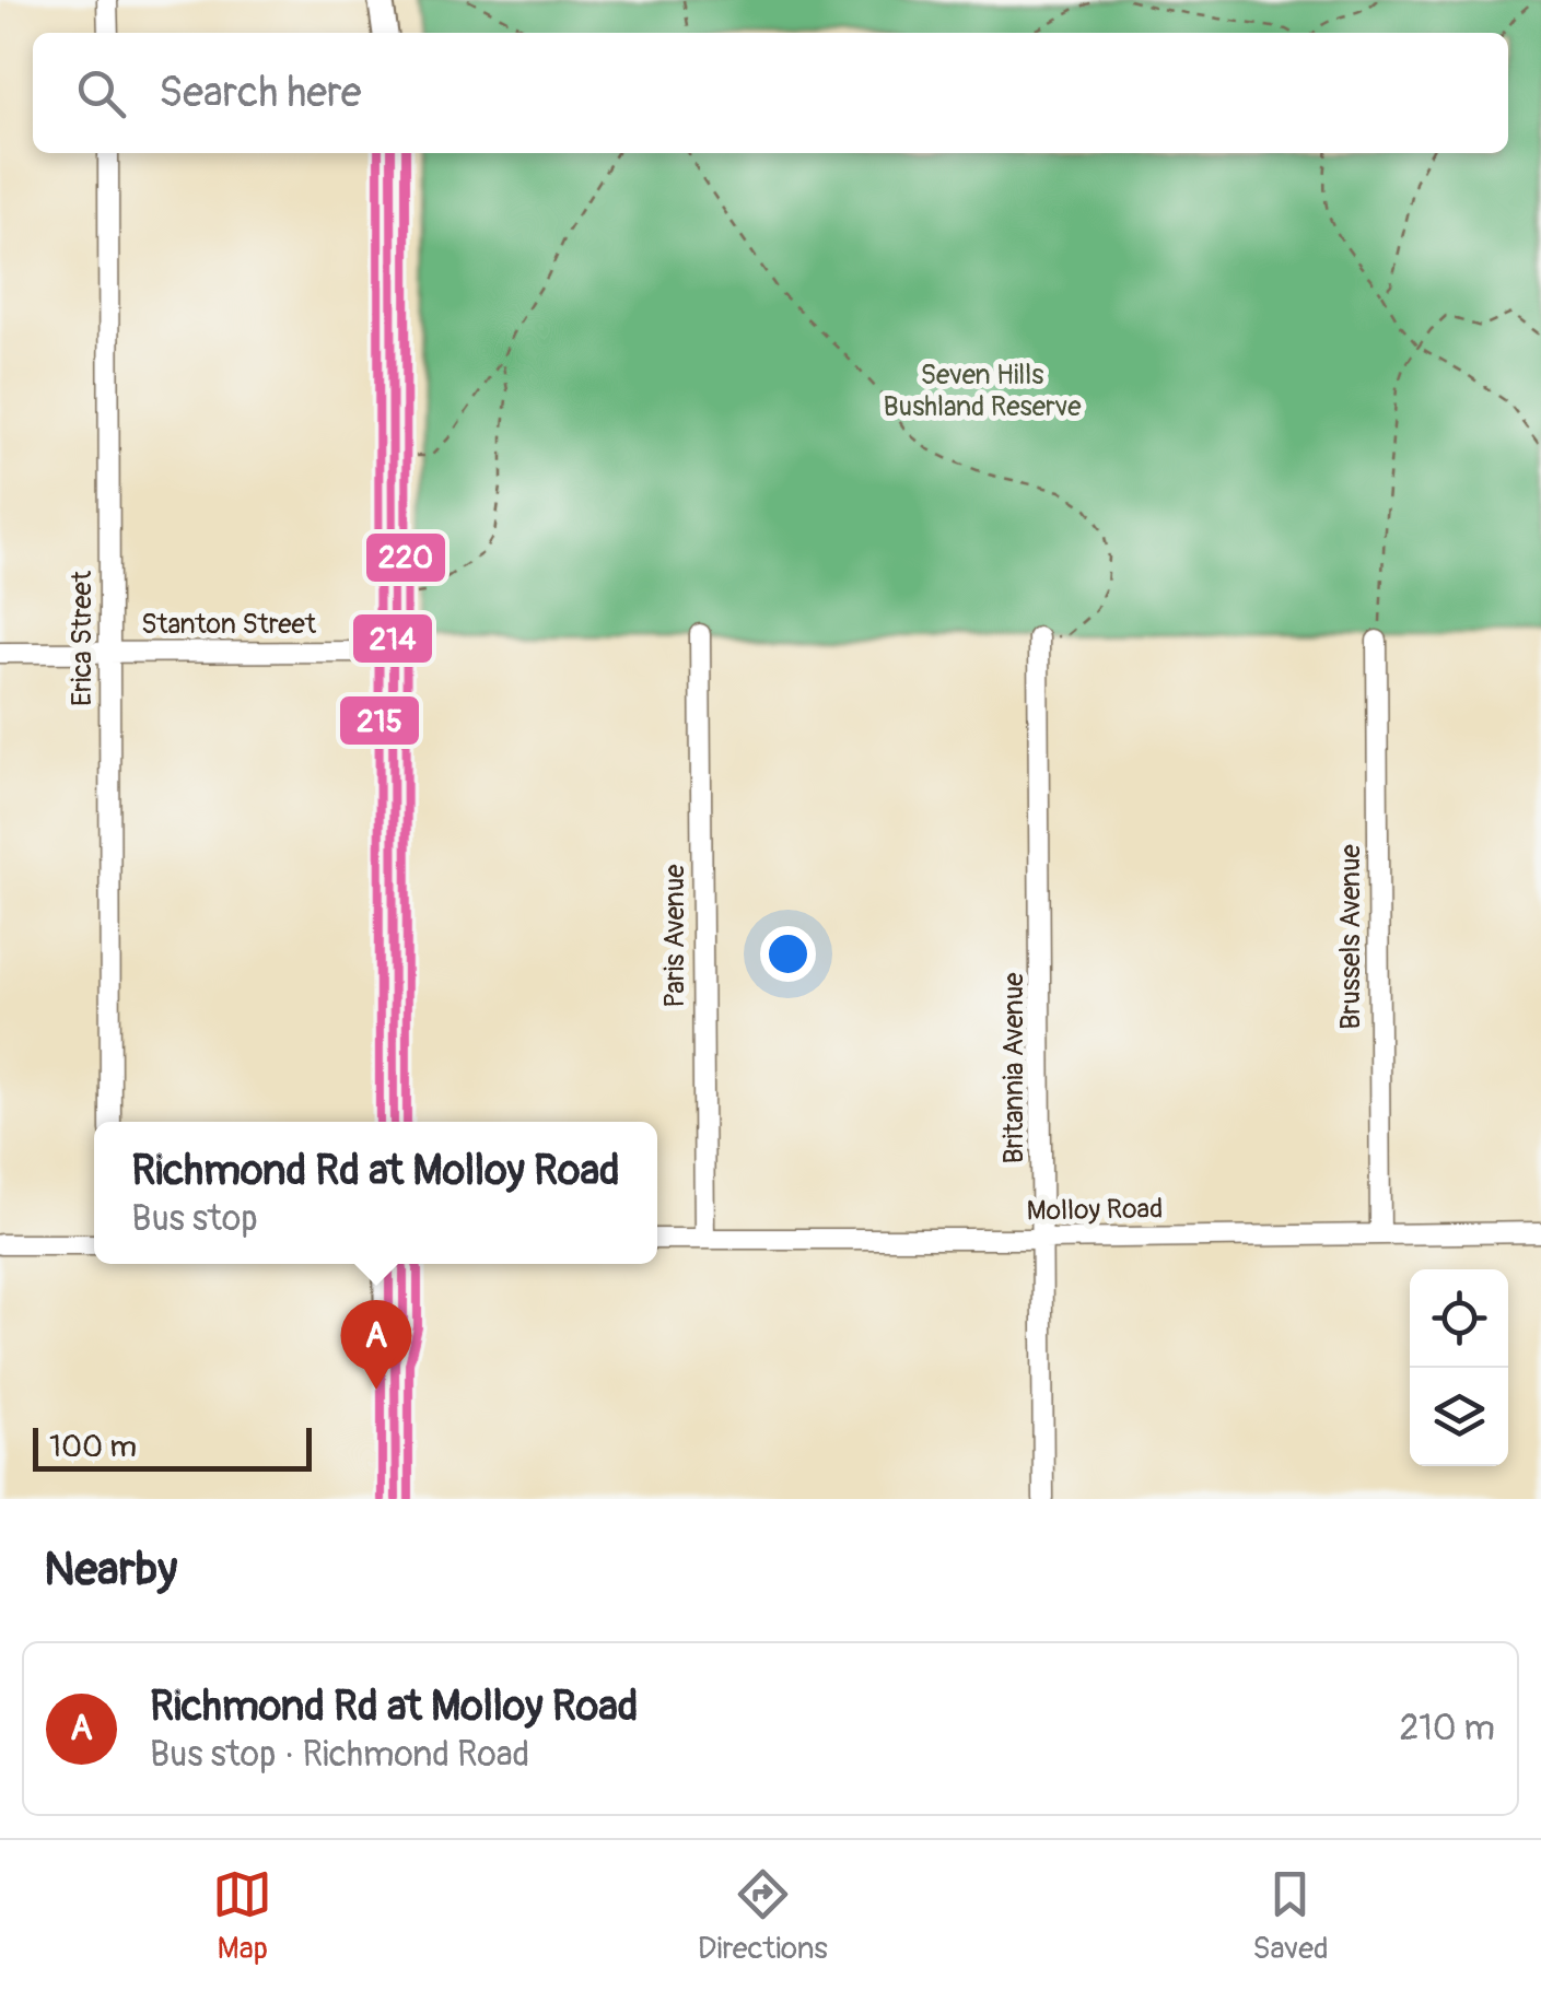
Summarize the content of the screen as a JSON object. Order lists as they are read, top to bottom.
{
  "streets": {
    "street": [
      "Stanton Street",
      "Erica Street",
      "Paris Avenue",
      "Brussels Avenue",
      "Britannia Avenue",
      "Molloy Road"
    ]
  },
  "crossings": [
    ["Stanton Street", "Erica Street"],
    ["Paris Avenue", "Molloy Road"],
    ["Brussels Avenue", "Molloy Road"],
    ["Britannia Avenue", "Molloy Road"]
  ],
  "parks": ["Seven Hills Bushland Reserve"],
  "lines": ["transit line 214", "transit line 215", "transit line 220"],
  "scale_bar": "100 m",
  "page": {
    "search": "Search here",
    "popup": ["Richmond Rd at Molloy Road", "Bus stop"],
    "pins": "A",
    "scale": "100 m",
    "heading": "Nearby",
    "list": [
      {
        "mark": "A",
        "name": "Richmond Rd at Molloy Road",
        "note": "Bus stop · Richmond Road",
        "value": "210 m"
      }
    ],
    "nav": ["Map", "Directions", "Saved"]
  }
}
